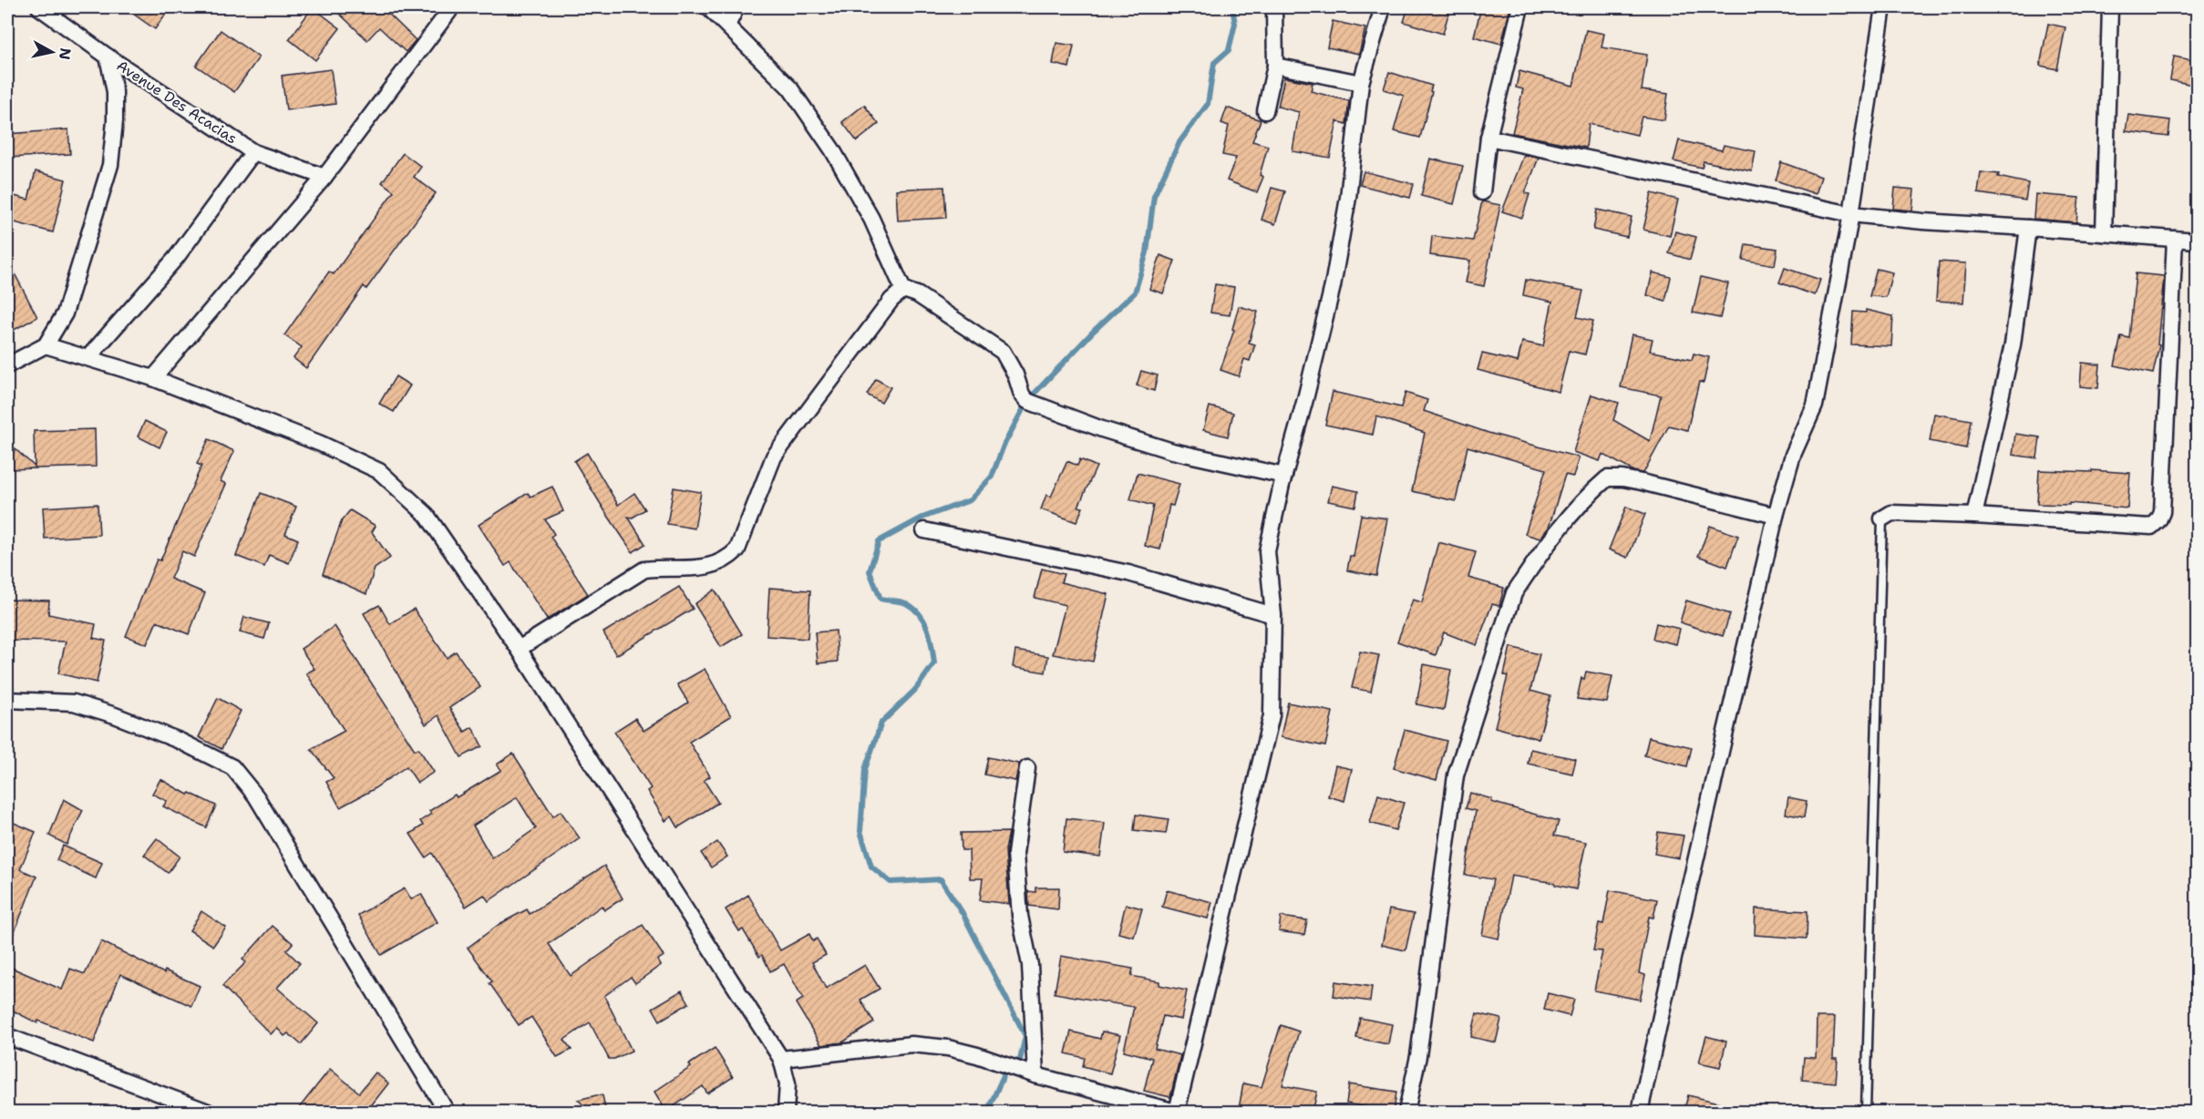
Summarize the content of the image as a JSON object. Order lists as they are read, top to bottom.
{
  "streets": {
    "street": ["Avenue Des Acacias"]
  },
  "north": "right"
}
